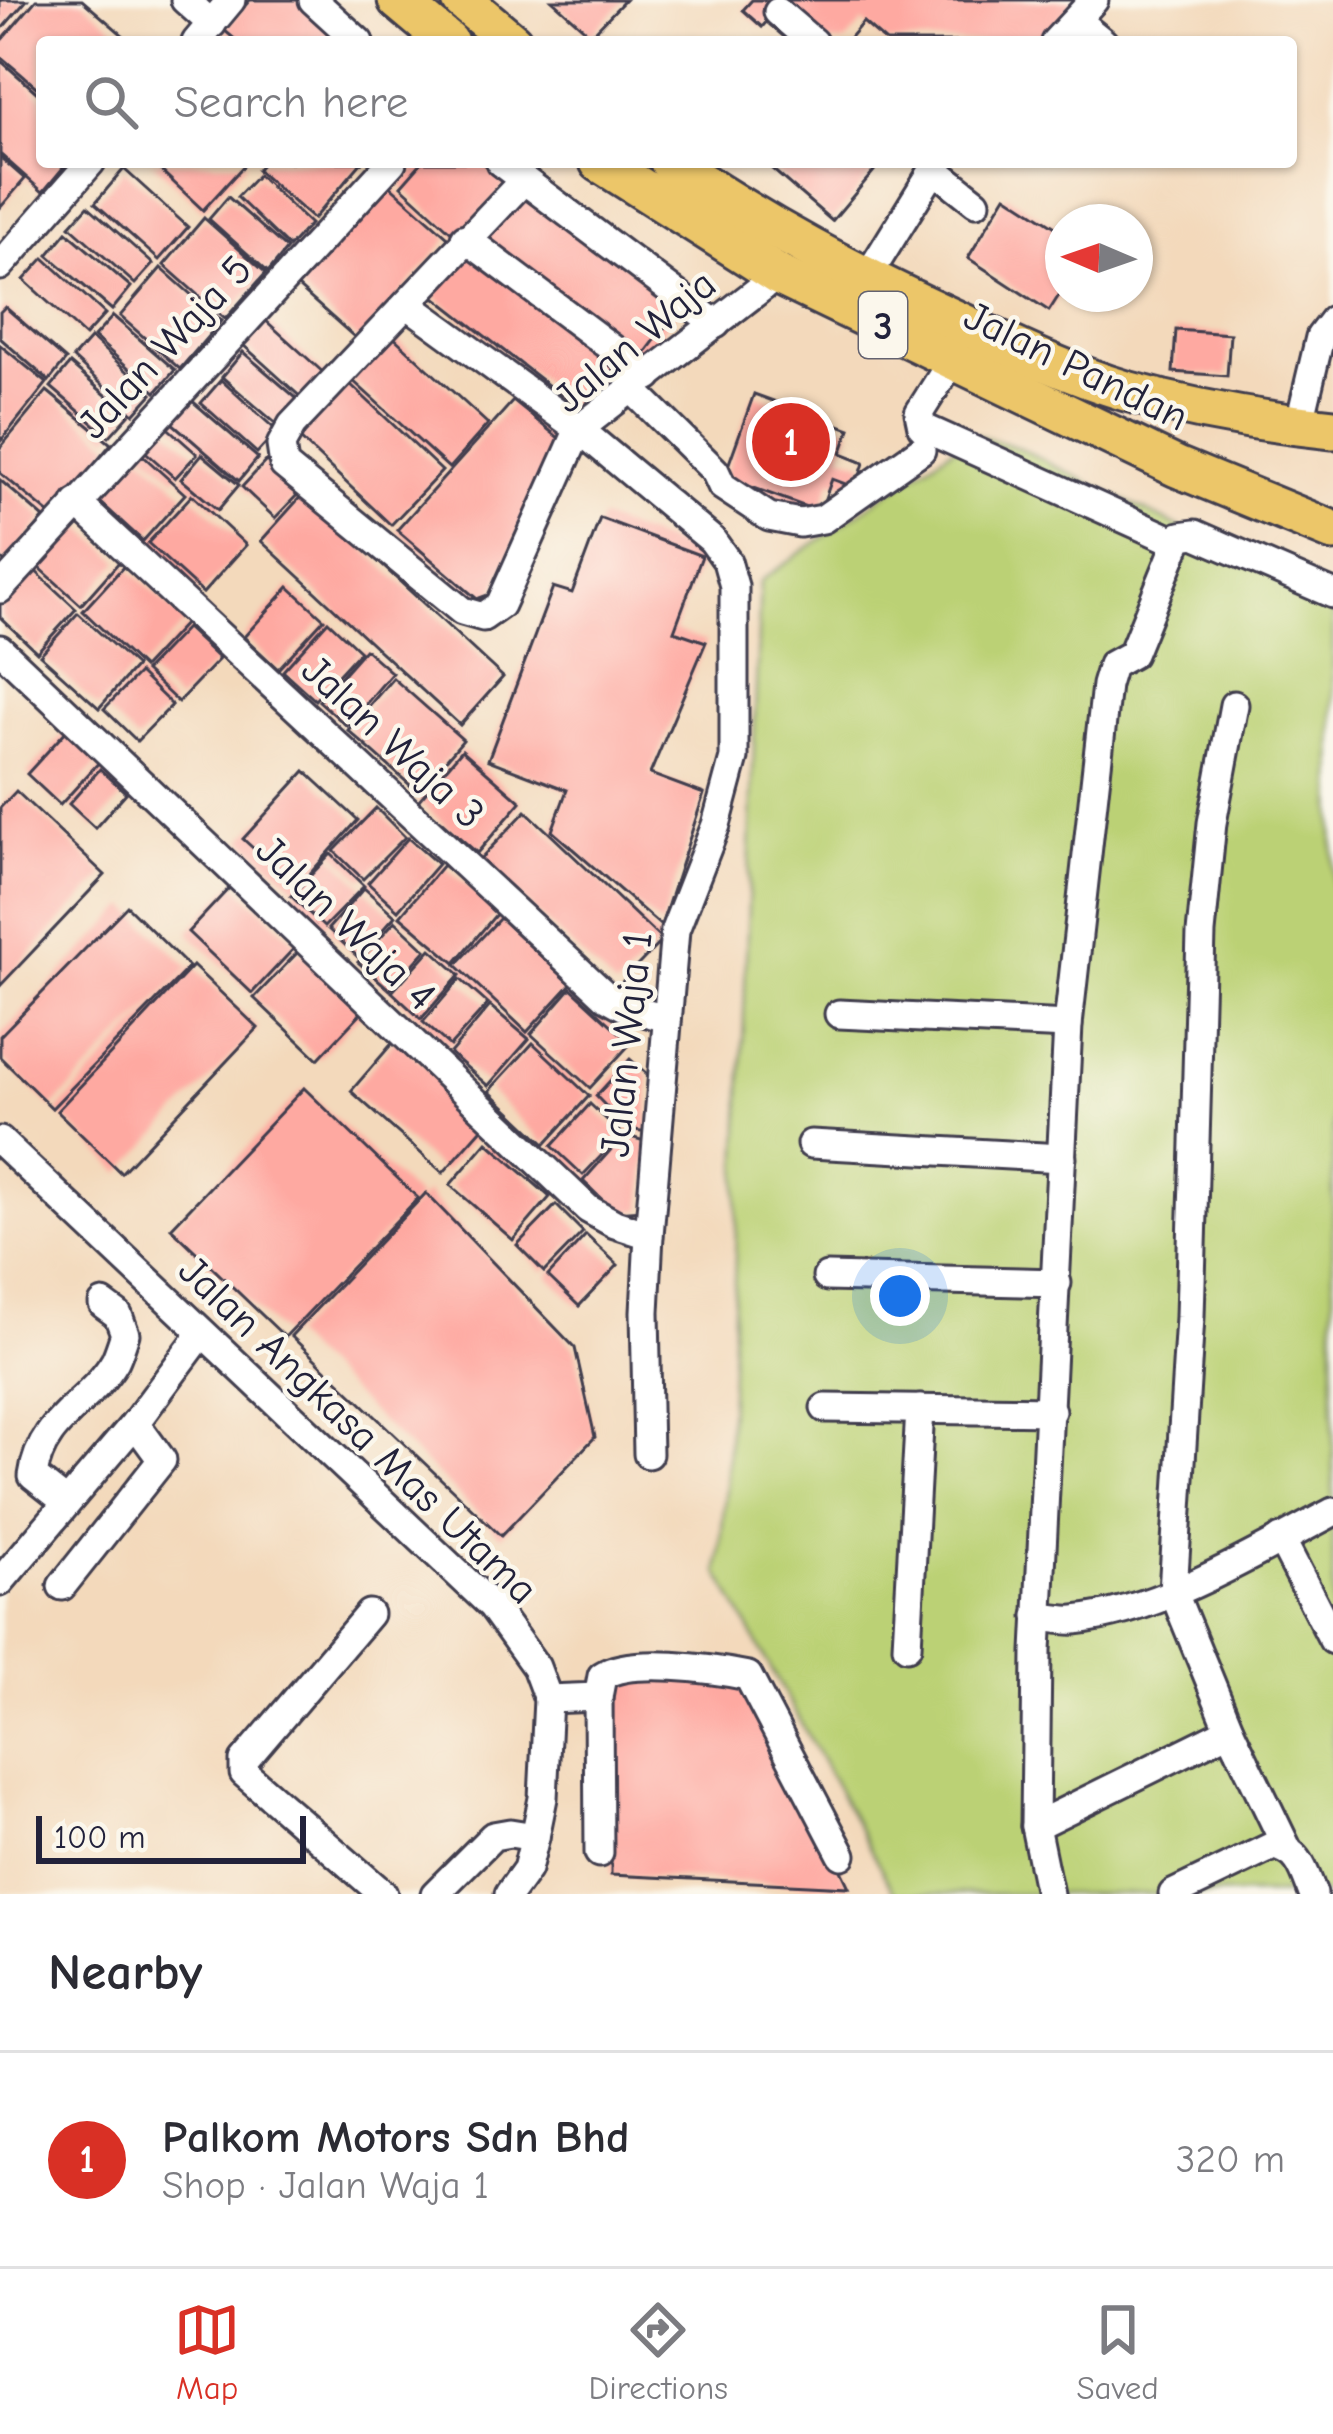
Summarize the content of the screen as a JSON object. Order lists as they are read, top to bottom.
{
  "streets": {
    "highway": ["3", "Jalan Pandan"],
    "street": [
      "Jalan Waja",
      "Jalan Waja 5",
      "Jalan Waja 3",
      "Jalan Waja 4",
      "Jalan Waja 1",
      "Jalan Angkasa Mas Utama"
    ]
  },
  "crossings": [
    ["Jalan Waja", "Jalan Pandan"],
    ["Jalan Waja", "Jalan Waja 1"],
    ["Jalan Waja 5", "Jalan Waja 3"],
    ["Jalan Waja 3", "Jalan Waja 1"],
    ["Jalan Waja 4", "Jalan Waja 1"]
  ],
  "scale_bar": "100 m",
  "north": "left",
  "page": {
    "search": "Search here",
    "pins": "1",
    "scale": "100 m",
    "heading": "Nearby",
    "list": [
      {
        "mark": "1",
        "name": "Palkom Motors Sdn Bhd",
        "note": "Shop · Jalan Waja 1",
        "value": "320 m"
      }
    ],
    "nav": ["Map", "Directions", "Saved"]
  }
}
